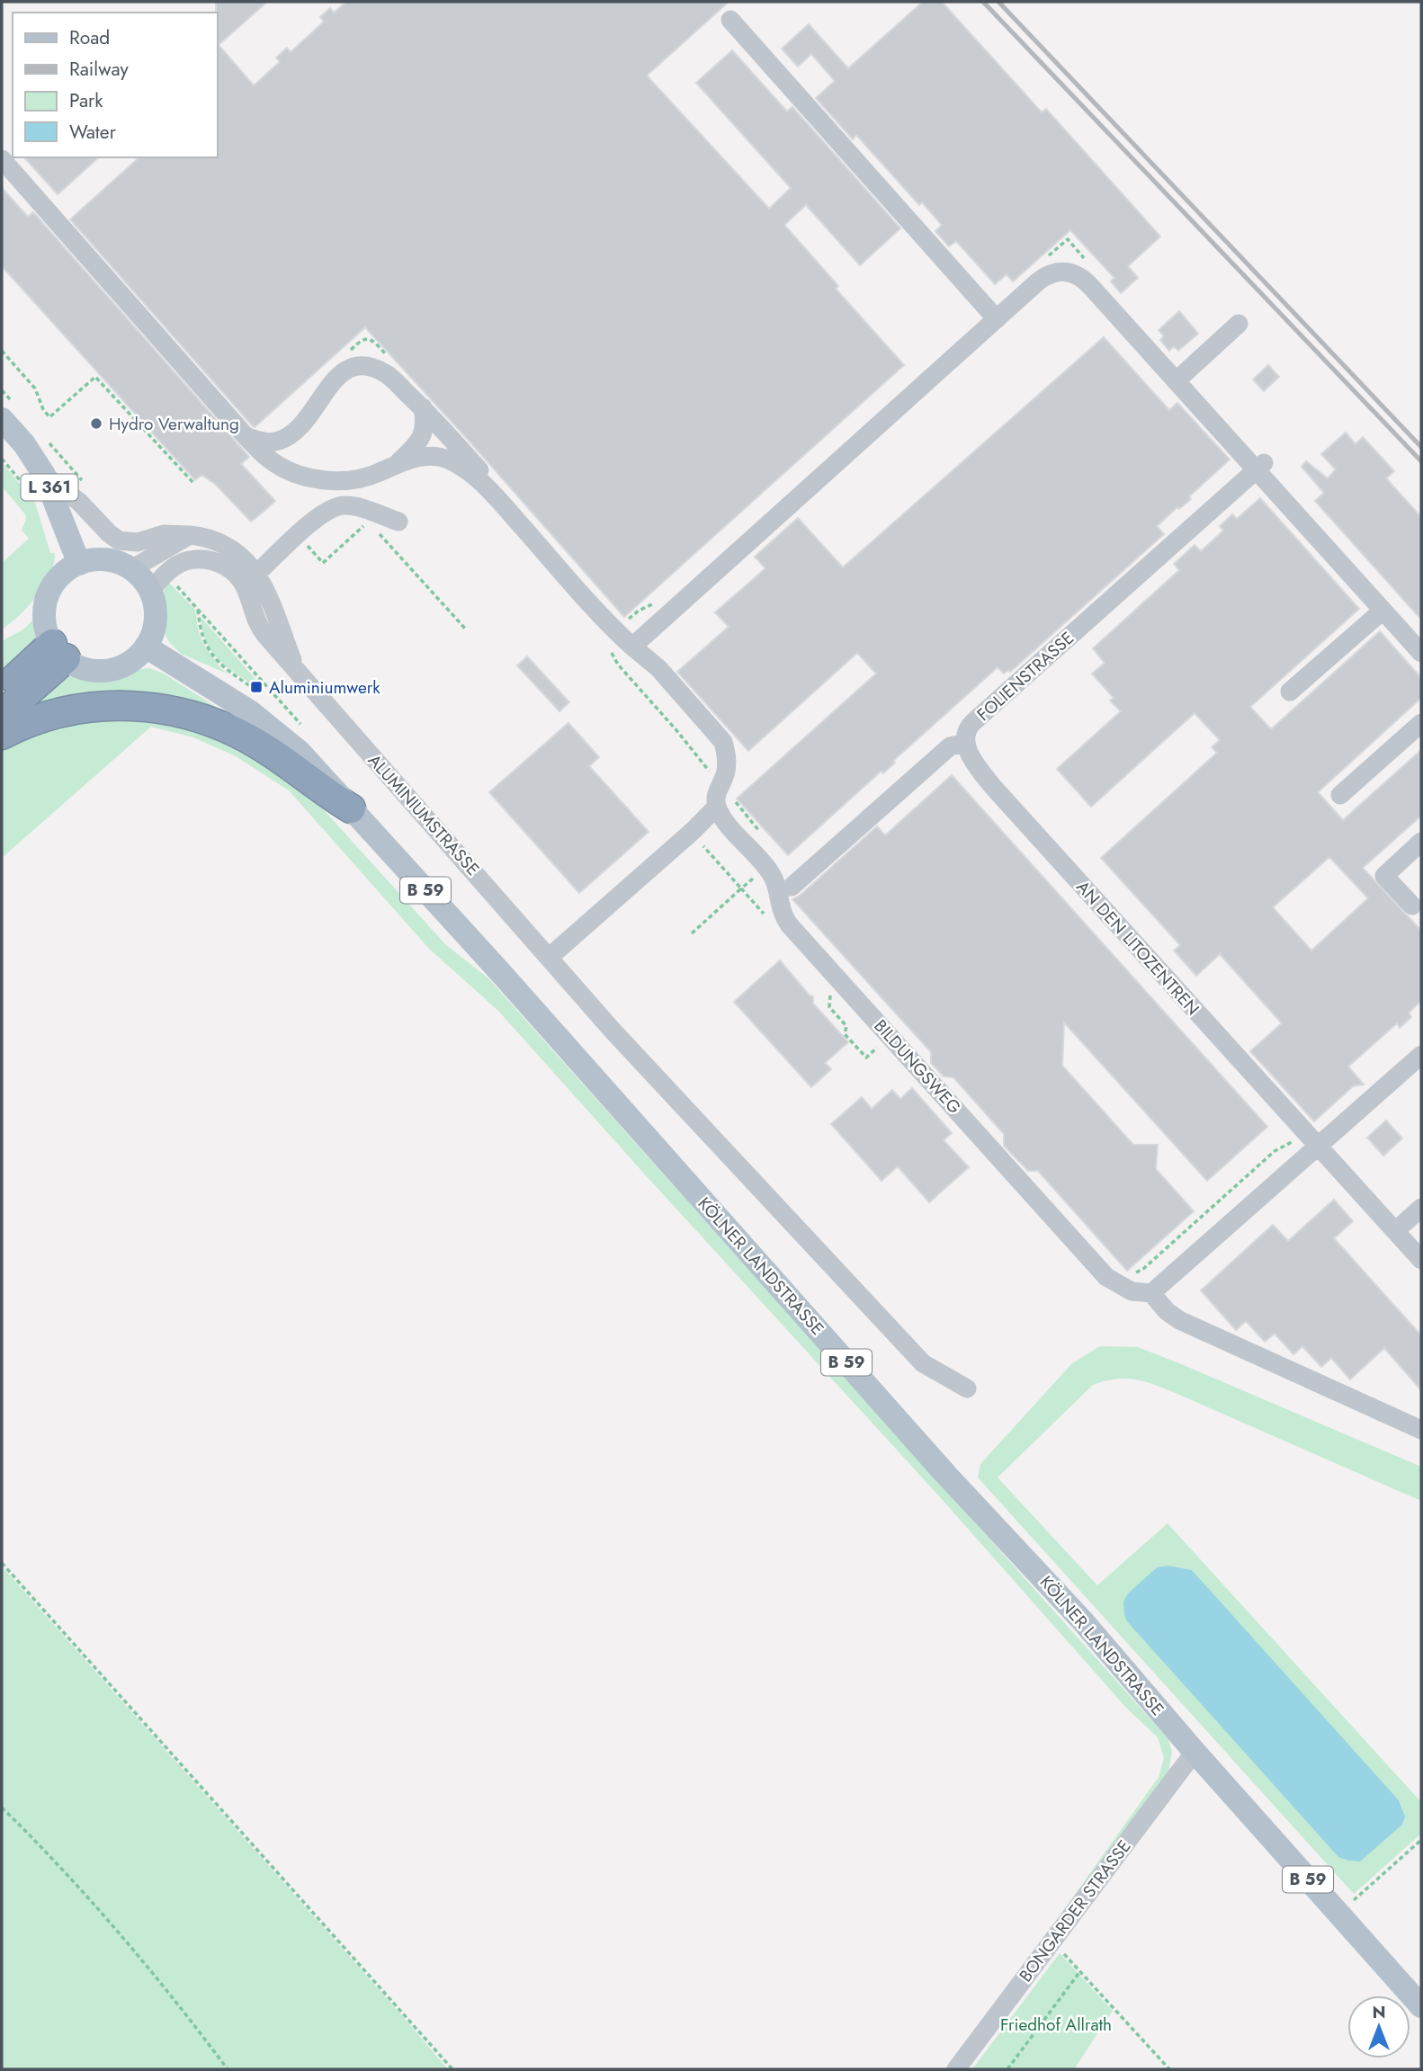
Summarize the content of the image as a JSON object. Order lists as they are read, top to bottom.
{
  "streets": {
    "main road": ["L 361", "B 59", "KÖLNER LANDSTRASSE"],
    "street": [
      "FOLIENSTRASSE",
      "ALUMINIUMSTRASSE",
      "AN DEN LITOZENTREN",
      "BILDUNGSWEG",
      "BONGARDER STRASSE"
    ]
  },
  "crossings": [
    ["L 361", "ALUMINIUMSTRASSE"],
    ["L 361", "KÖLNER LANDSTRASSE"],
    ["FOLIENSTRASSE", "AN DEN LITOZENTREN"],
    ["ALUMINIUMSTRASSE", "KÖLNER LANDSTRASSE"],
    ["KÖLNER LANDSTRASSE", "BONGARDER STRASSE"]
  ],
  "parks": ["Friedhof Allrath"],
  "places": {
    "other": ["Hydro Verwaltung"],
    "transit": ["Aluminiumwerk"]
  },
  "legend": [
    "Road",
    "Railway",
    "Park",
    "Water"
  ],
  "north": "top"
}
